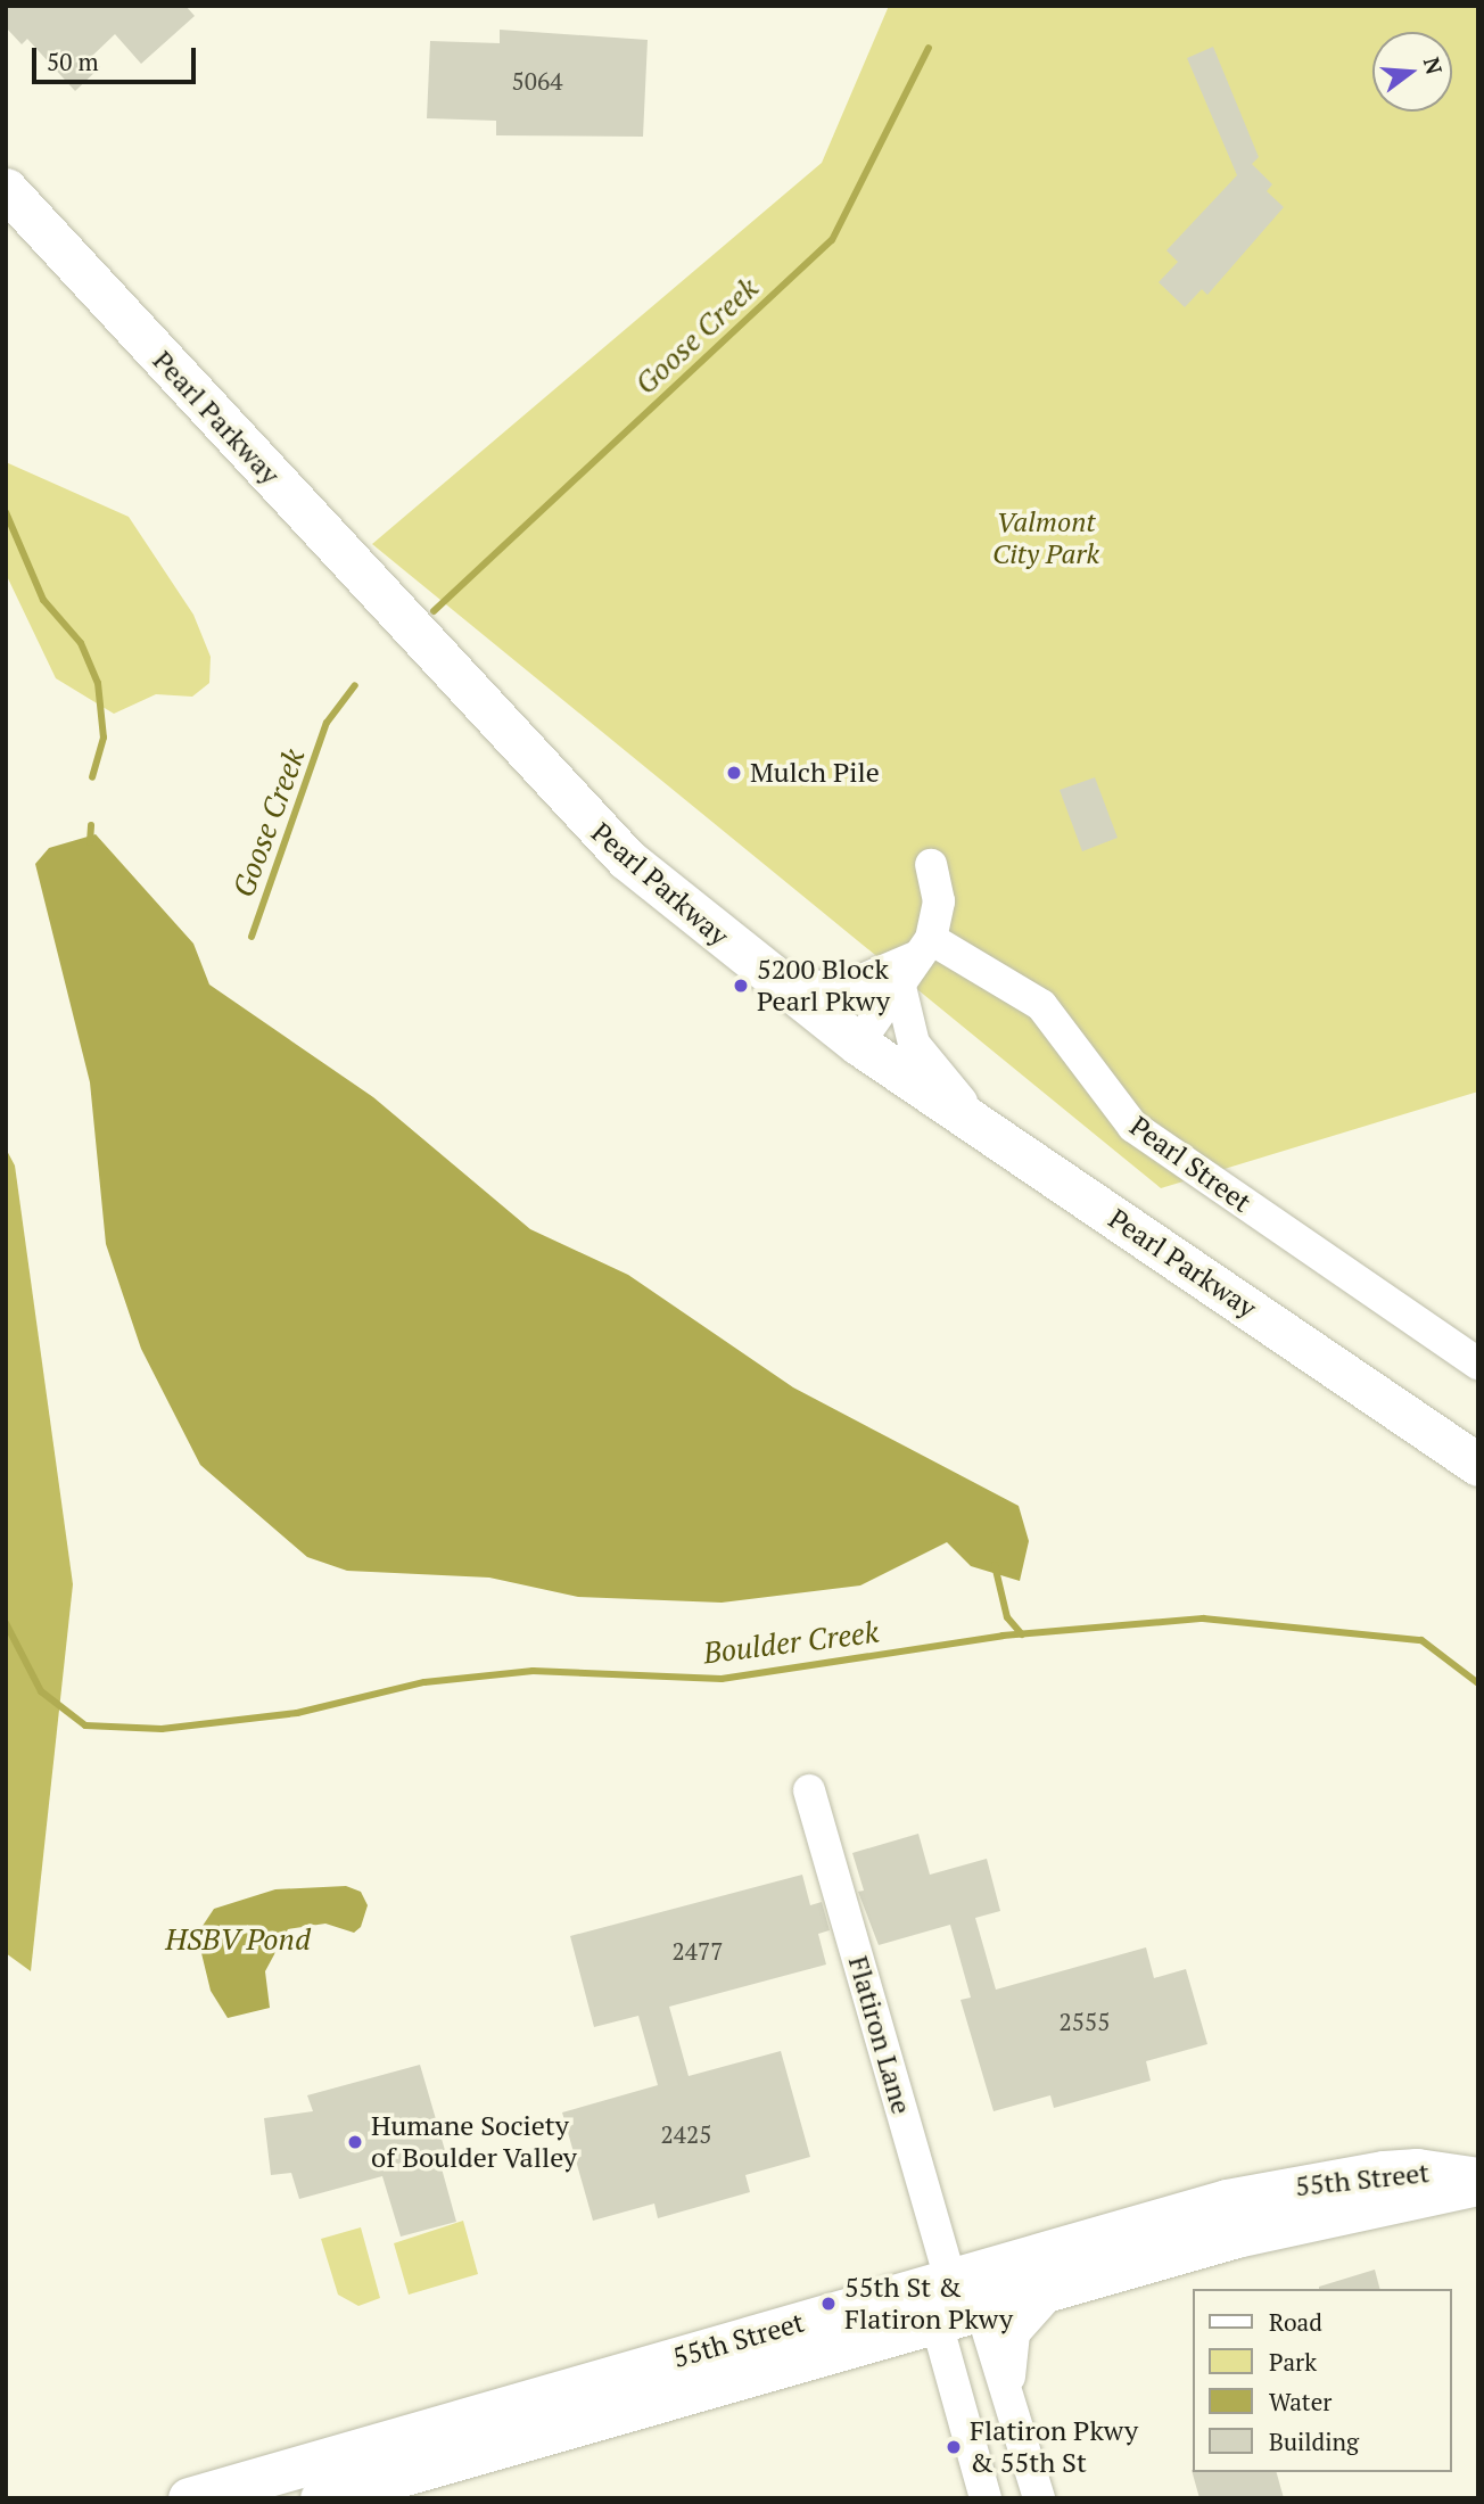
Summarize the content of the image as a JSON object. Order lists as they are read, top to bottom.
{
  "streets": {
    "main road": ["Pearl Parkway", "55th Street"],
    "street": ["Pearl Street", "Flatiron Lane"]
  },
  "crossings": [
    ["Flatiron Lane", "55th Street"]
  ],
  "water": ["Goose Creek", "Boulder Creek", "HSBV Pond"],
  "parks": ["Valmont City Park"],
  "places": [
    "Mulch Pile",
    "5200 Block Pearl Pkwy",
    "Humane Society of Boulder Valley",
    "55th St & Flatiron Pkwy",
    "Flatiron Pkwy & 55th St"
  ],
  "house_numbers": [
    "5064",
    "2477",
    "2555",
    "2425"
  ],
  "legend": [
    "Road",
    "Park",
    "Water",
    "Building"
  ],
  "scale_bar": "50 m",
  "north": "right"
}
